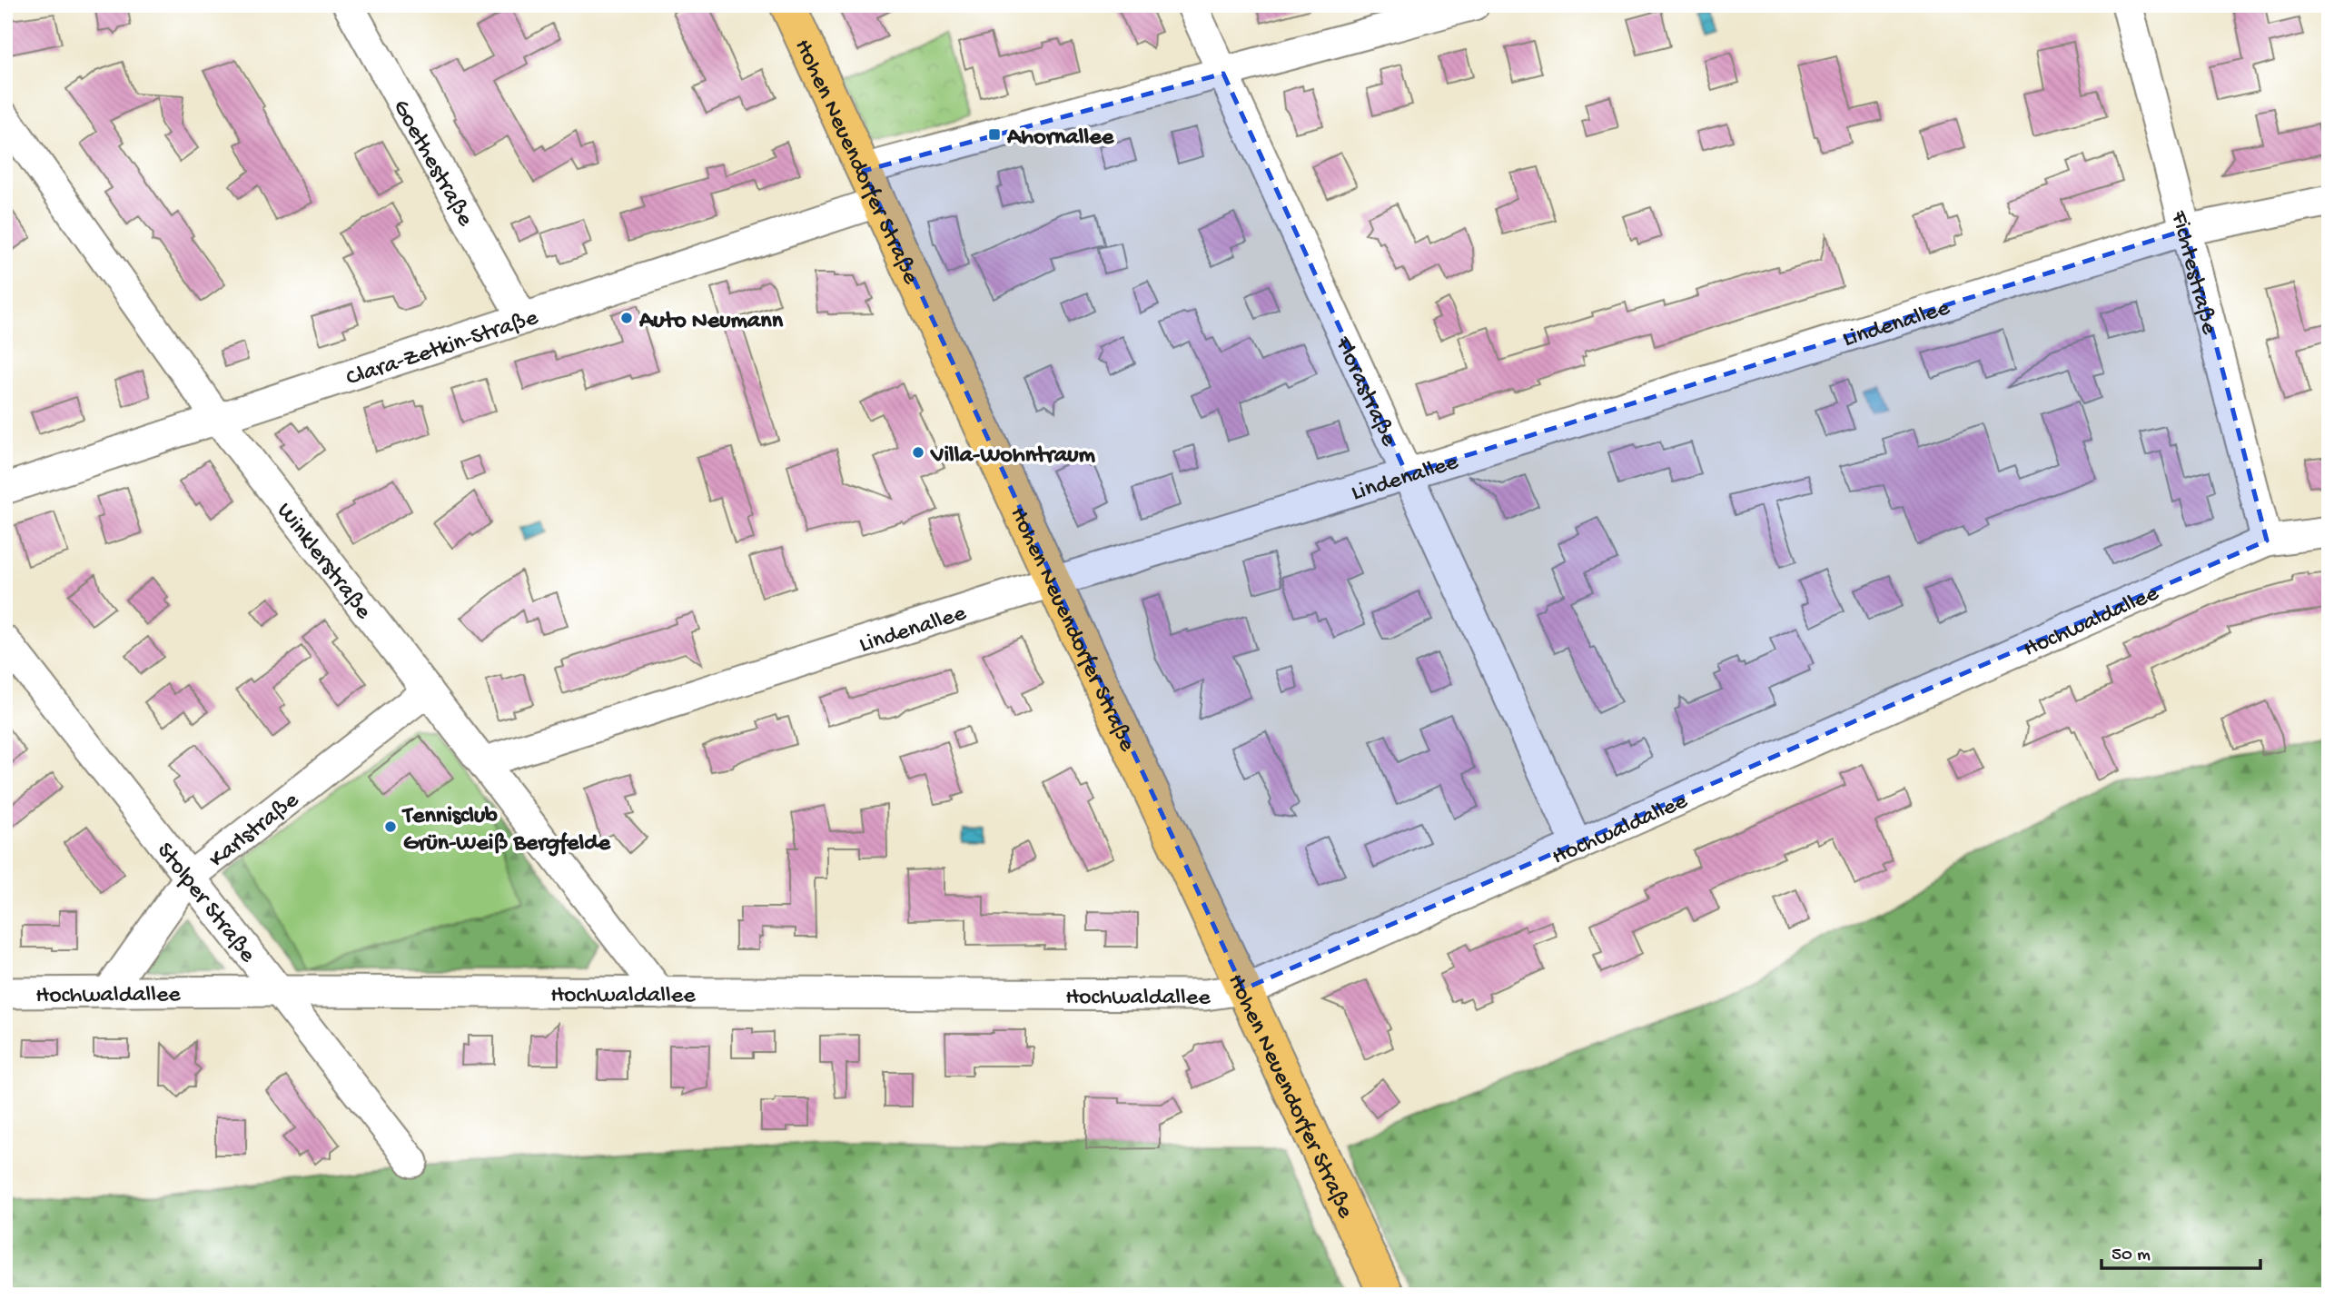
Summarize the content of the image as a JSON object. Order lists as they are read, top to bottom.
{
  "streets": {
    "main road": ["Hohen Neuendorfer Straße"],
    "street": [
      "Goethestraße",
      "Fichtestraße",
      "Lindenallee",
      "Clara-Zetkin-Straße",
      "Florastraße",
      "Winklerstraße",
      "Hochwaldallee",
      "Karlstraße",
      "Stolper Straße"
    ]
  },
  "crossings": [
    ["Hohen Neuendorfer Straße", "Lindenallee"],
    ["Hohen Neuendorfer Straße", "Clara-Zetkin-Straße"],
    ["Hohen Neuendorfer Straße", "Hochwaldallee"],
    ["Goethestraße", "Clara-Zetkin-Straße"],
    ["Fichtestraße", "Lindenallee"],
    ["Fichtestraße", "Hochwaldallee"],
    ["Lindenallee", "Florastraße"],
    ["Lindenallee", "Winklerstraße"],
    ["Clara-Zetkin-Straße", "Winklerstraße"],
    ["Florastraße", "Hochwaldallee"],
    ["Winklerstraße", "Hochwaldallee"],
    ["Winklerstraße", "Karlstraße"],
    ["Hochwaldallee", "Karlstraße"],
    ["Hochwaldallee", "Stolper Straße"],
    ["Karlstraße", "Stolper Straße"]
  ],
  "places": {
    "transit": ["Ahornallee"],
    "other": ["Auto Neumann", "Villa-Wohntraum", "Tennisclub Grün-Weiß Bergfelde"]
  },
  "scale_bar": "50 m"
}
